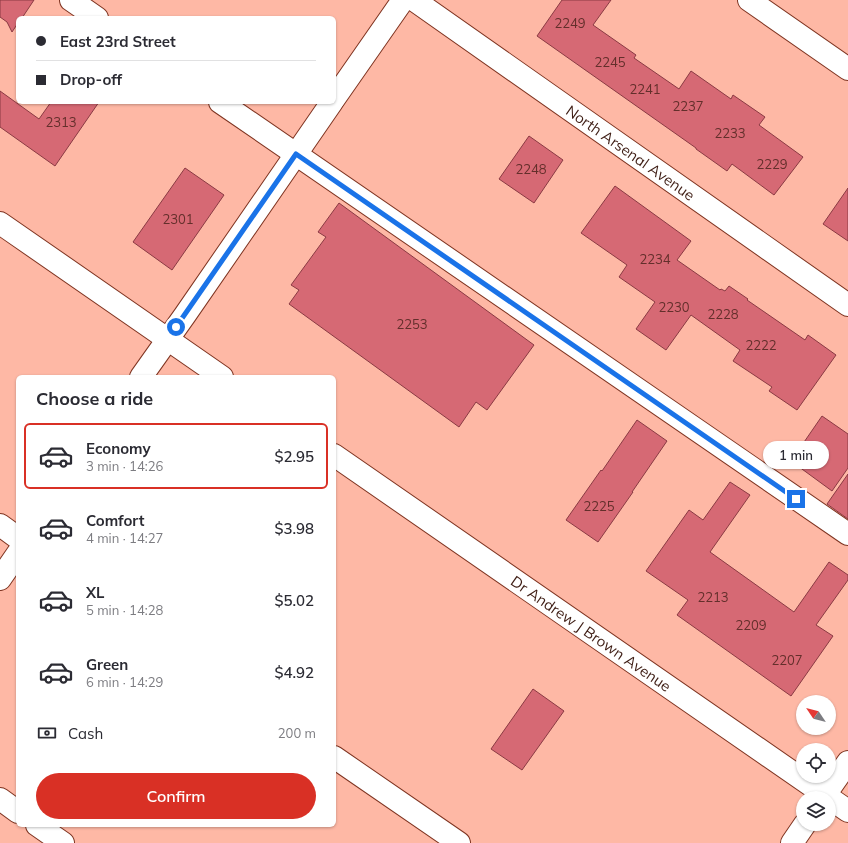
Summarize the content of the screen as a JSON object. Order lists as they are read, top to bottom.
{
  "streets": {
    "street": ["North Arsenal Avenue", "Dr Andrew J Brown Avenue"]
  },
  "house_numbers": [
    "2249",
    "2245",
    "2241",
    "2237",
    "2313",
    "2233",
    "2229",
    "2248",
    "2301",
    "2234",
    "2230",
    "2228",
    "2253",
    "2222",
    "2225",
    "2213",
    "2209",
    "2207"
  ],
  "north": "top left",
  "page": {
    "banner": ["East 23rd Street", "Drop-off"],
    "heading": "Choose a ride",
    "list": [
      {
        "name": "Economy",
        "note": "3 min · 14:26",
        "value": "$2.95"
      },
      {
        "name": "Comfort",
        "note": "4 min · 14:27",
        "value": "$3.98"
      },
      {
        "name": "XL",
        "note": "5 min · 14:28",
        "value": "$5.02"
      },
      {
        "name": "Green",
        "note": "6 min · 14:29",
        "value": "$4.92"
      }
    ],
    "bubble": "1 min",
    "pay": ["Cash", "200 m"],
    "buttons": "Confirm"
  }
}
